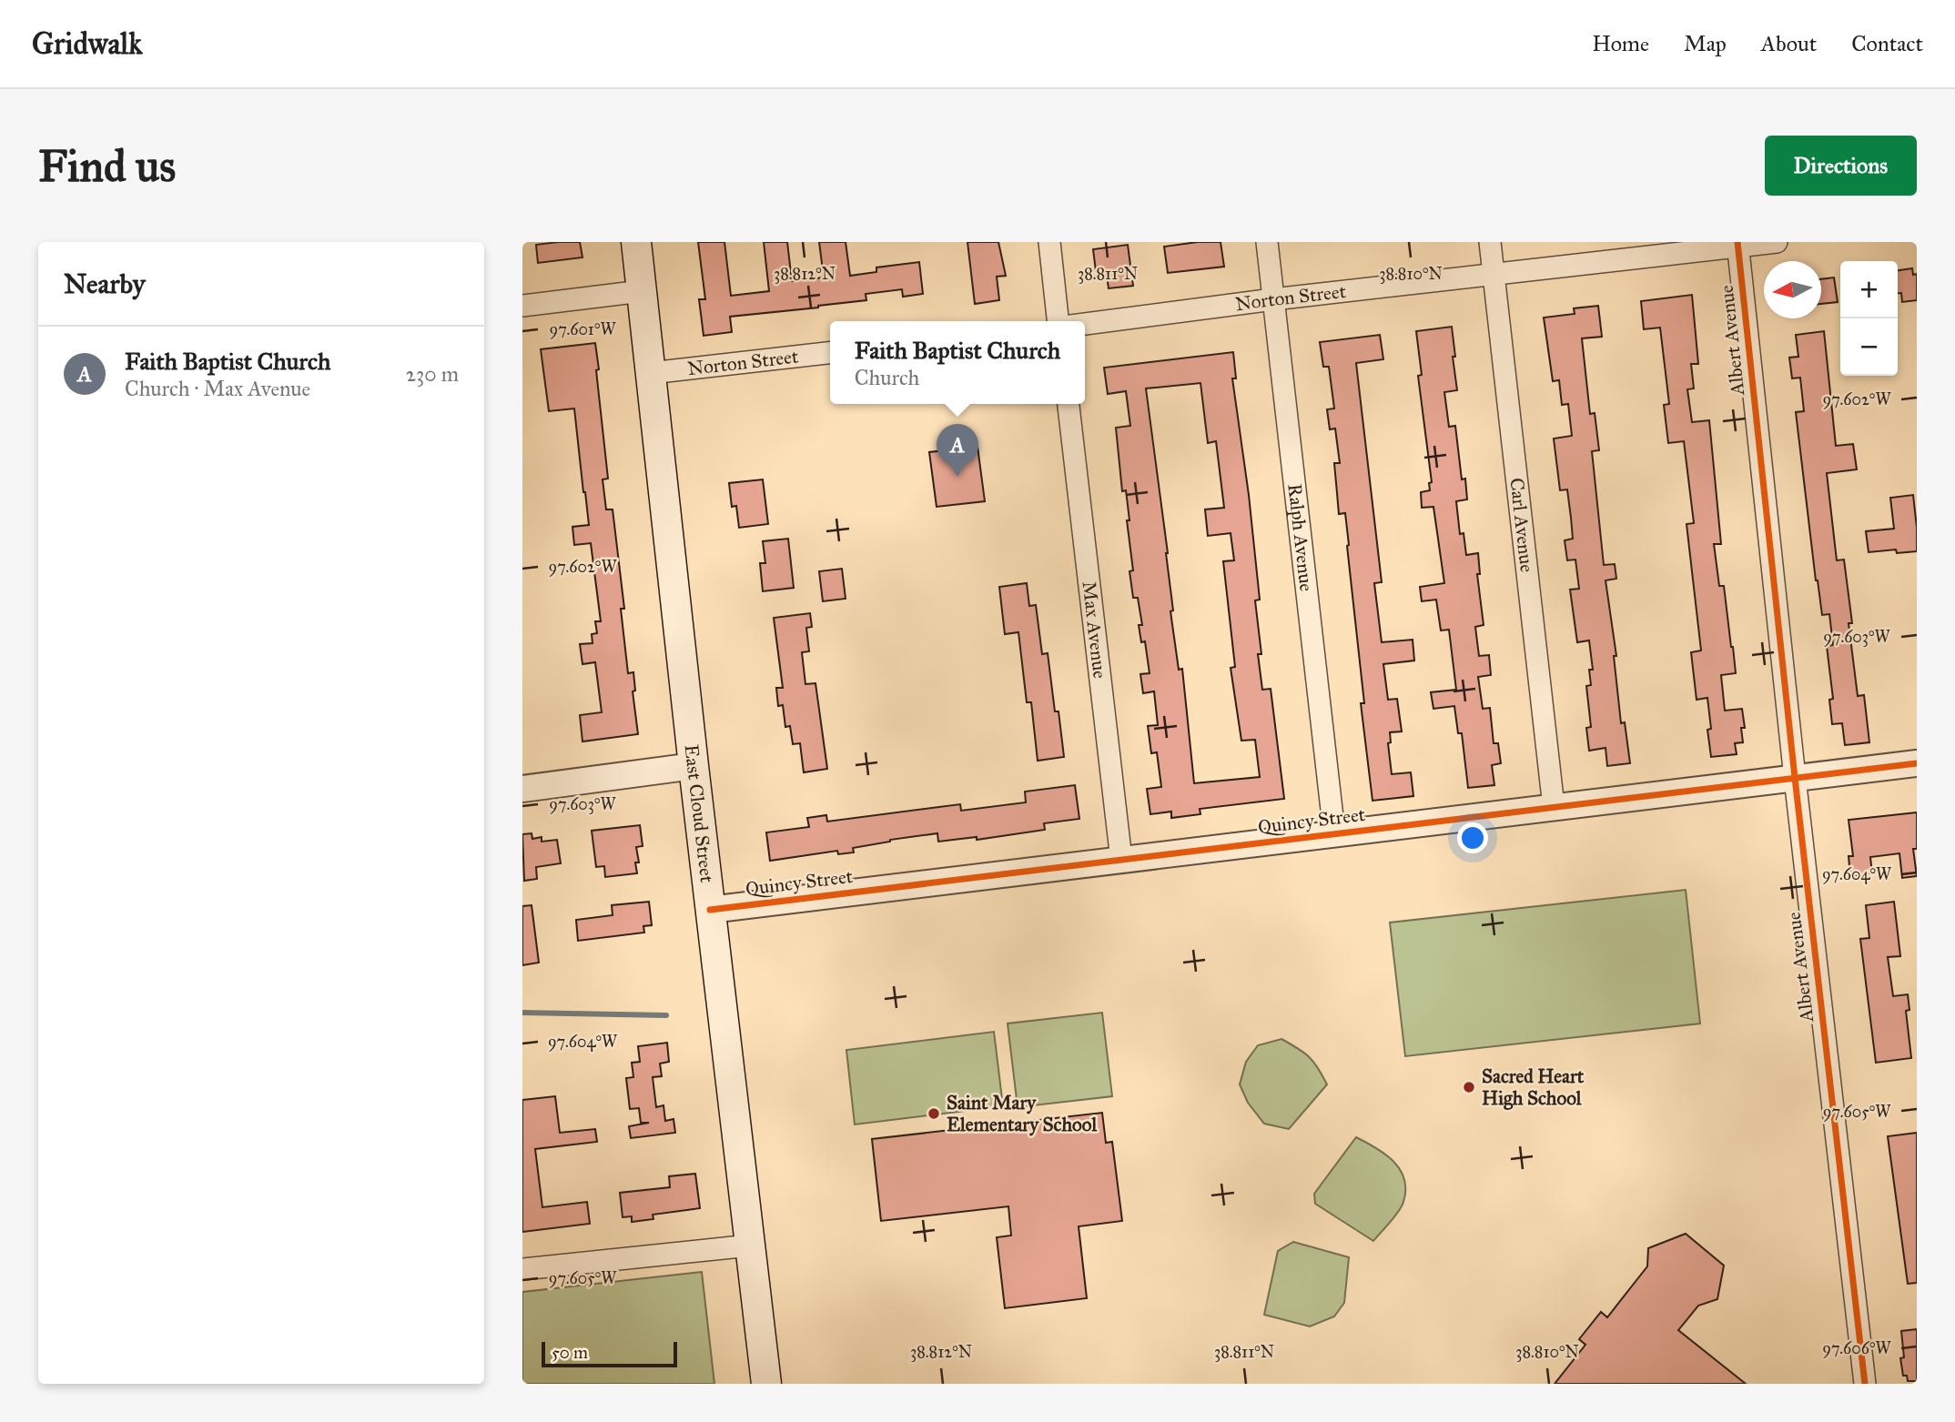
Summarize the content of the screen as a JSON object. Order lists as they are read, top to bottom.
{
  "streets": {
    "main road": ["East Cloud Street"],
    "street": [
      "Norton Street",
      "Albert Avenue",
      "Carl Avenue",
      "Ralph Avenue",
      "Max Avenue",
      "Quincy Street"
    ]
  },
  "crossings": [
    ["Norton Street", "Albert Avenue"],
    ["Norton Street", "Carl Avenue"],
    ["Norton Street", "Ralph Avenue"],
    ["Norton Street", "East Cloud Street"],
    ["Albert Avenue", "Quincy Street"],
    ["Carl Avenue", "Quincy Street"],
    ["Ralph Avenue", "Quincy Street"],
    ["Max Avenue", "Quincy Street"],
    ["East Cloud Street", "Quincy Street"]
  ],
  "places": ["Sacred Heart High School", "Saint Mary Elementary School"],
  "scale_bar": "50 m",
  "north": "left",
  "page": {
    "header": "Gridwalk",
    "nav": [
      "Home",
      "Map",
      "About",
      "Contact"
    ],
    "buttons": "Directions",
    "title": "Find us",
    "heading": "Nearby",
    "map_buttons": ["+", "−"],
    "popup": ["Faith Baptist Church", "Church"],
    "list": [
      {
        "mark": "A",
        "name": "Faith Baptist Church",
        "note": "Church · Max Avenue",
        "value": "230 m"
      }
    ],
    "pins": "A",
    "scale": "50 m"
  },
  "coordinates": [
    "38.812°N",
    "38.811°N",
    "38.810°N",
    "97.601°W",
    "97.602°W",
    "97.603°W",
    "97.604°W",
    "97.605°W",
    "97.606°W"
  ]
}
